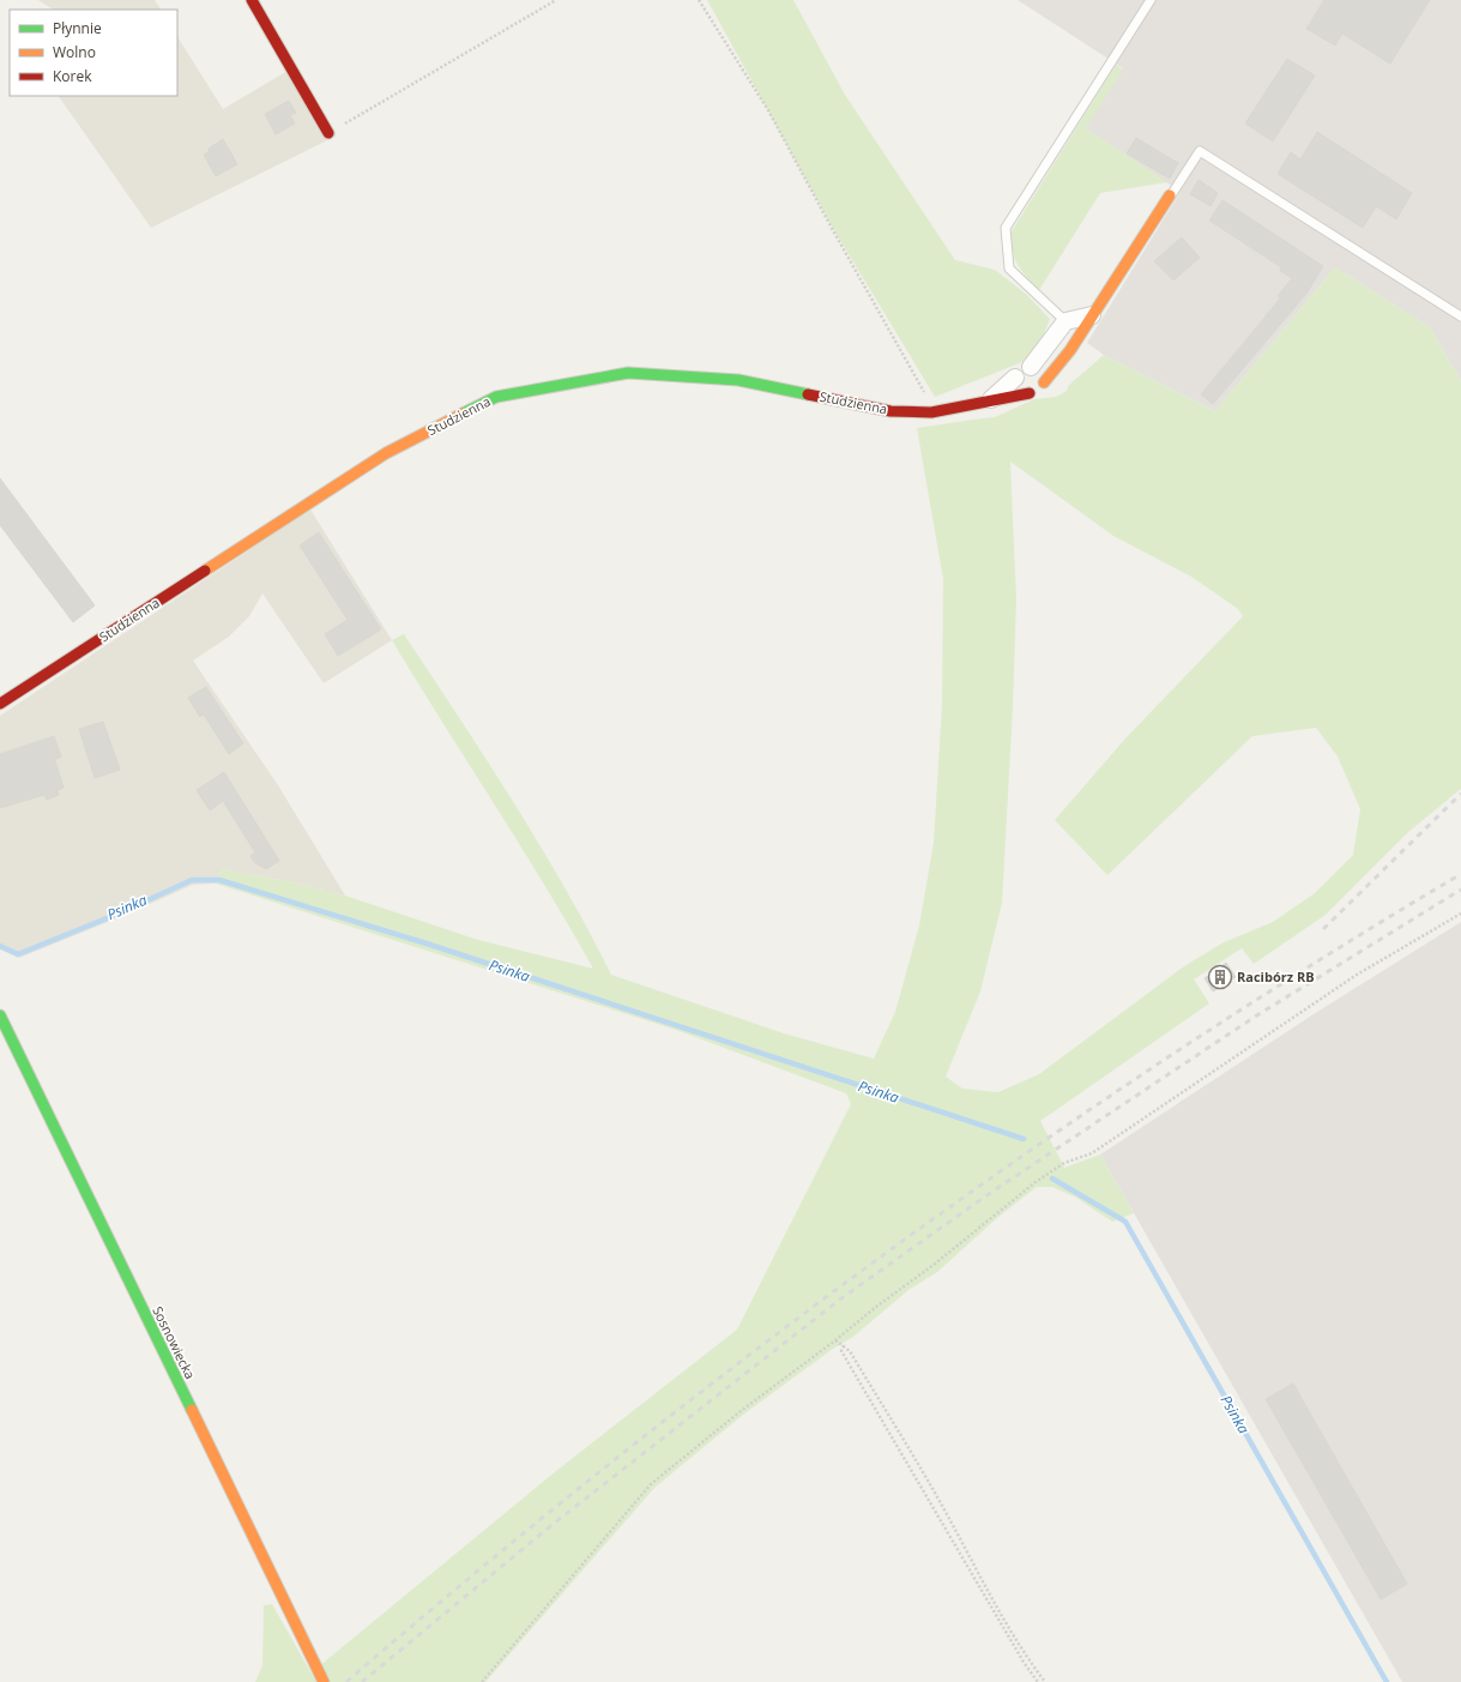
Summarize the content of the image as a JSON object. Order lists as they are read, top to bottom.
{
  "streets": {
    "street": ["Studzienna", "Sosnowiecka"]
  },
  "water": ["Psinka"],
  "places": {
    "building": ["Racibórz RB"]
  },
  "legend": ["Płynnie", "Wolno", "Korek"]
}
